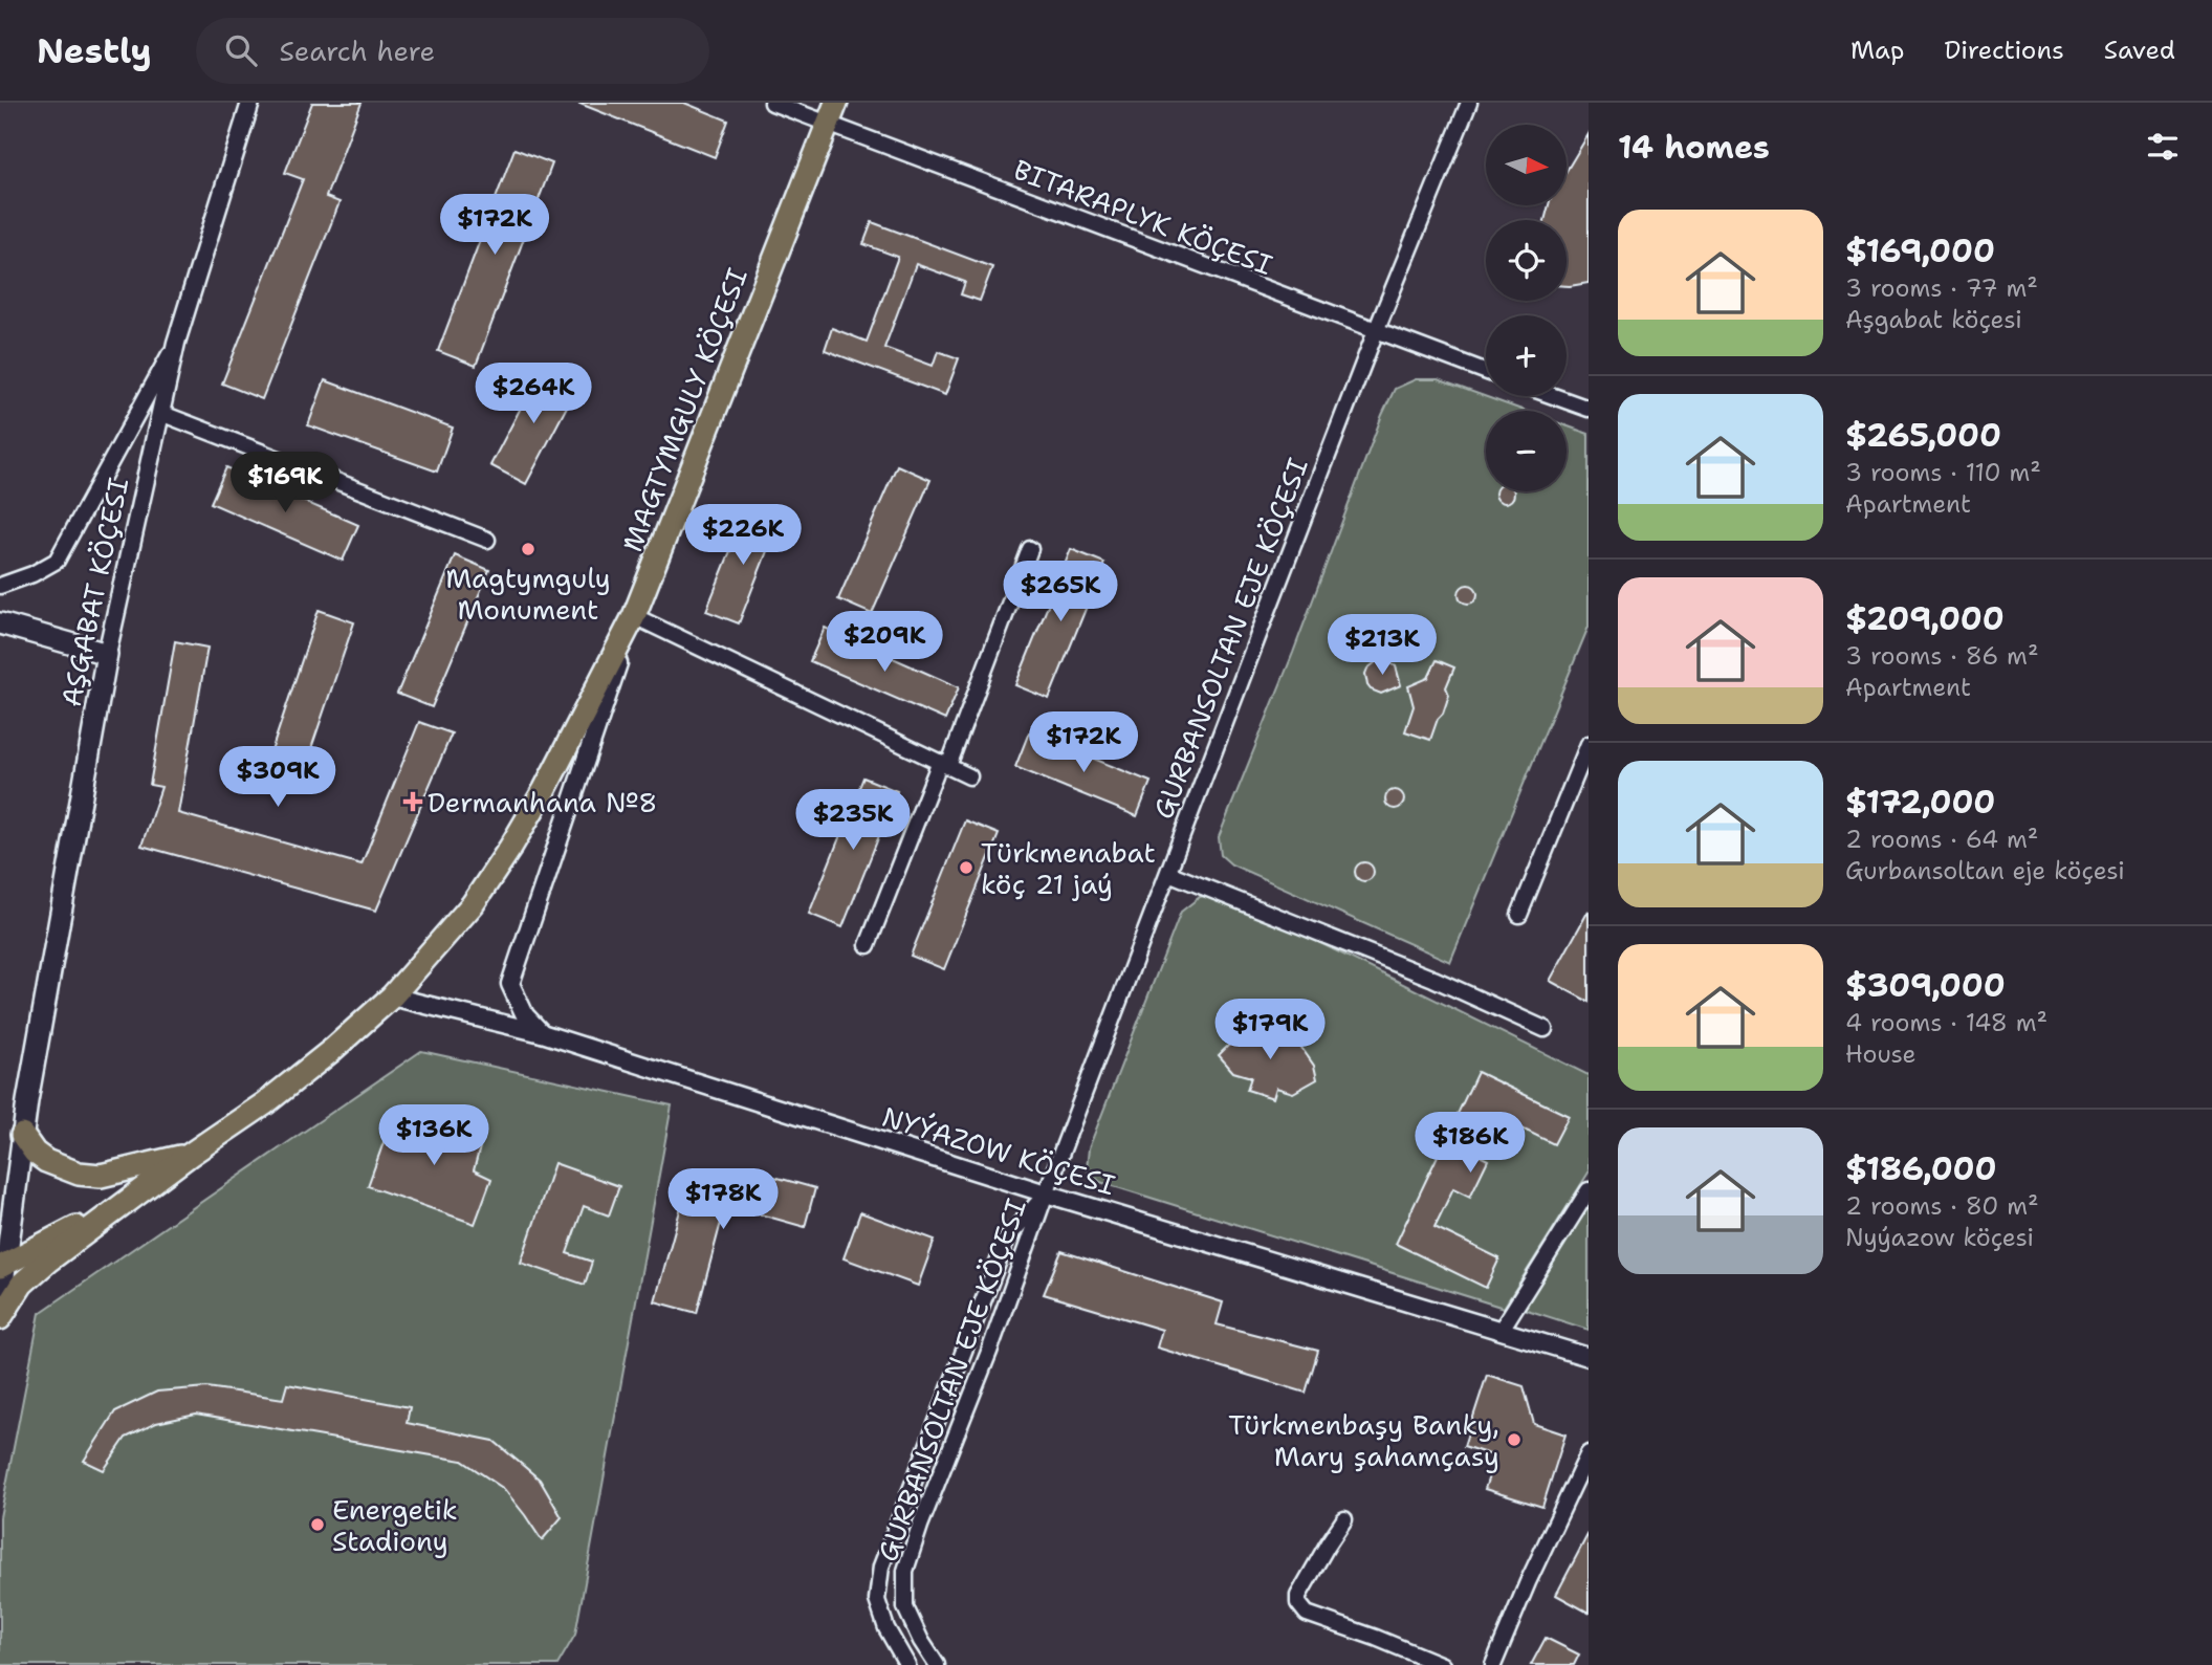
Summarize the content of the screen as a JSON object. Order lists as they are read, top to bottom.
{
  "streets": {
    "main road": ["MAGTYMGULY KÖÇESI", "AŞGABAT KÖÇESI"],
    "street": ["BITARAPLYK KÖÇESI", "GURBANSOLTAN EJE KÖÇESI", "NYÝAZOW KÖÇESI"]
  },
  "crossings": [
    ["BITARAPLYK KÖÇESI", "MAGTYMGULY KÖÇESI"],
    ["BITARAPLYK KÖÇESI", "GURBANSOLTAN EJE KÖÇESI"],
    ["MAGTYMGULY KÖÇESI", "AŞGABAT KÖÇESI"],
    ["MAGTYMGULY KÖÇESI", "NYÝAZOW KÖÇESI"],
    ["GURBANSOLTAN EJE KÖÇESI", "NYÝAZOW KÖÇESI"]
  ],
  "places": {
    "other": [
      "Magtymguly Monument",
      "Türkmenabat köç 21 jaý",
      "Türkmenbaşy Banky, Mary şahamçasy",
      "Energetik Stadiony"
    ],
    "health": ["Dermanhana №8"]
  },
  "north": "right",
  "page": {
    "header": "Nestly",
    "search": "Search here",
    "nav": ["Map", "Directions", "Saved"],
    "heading": "14 homes",
    "map_buttons": ["+", "−"],
    "list": [
      {
        "name": "$169,000",
        "note": "3 rooms · 77 m² · Aşgabat köçesi"
      },
      {
        "name": "$265,000",
        "note": "3 rooms · 110 m² · Apartment"
      },
      {
        "name": "$209,000",
        "note": "3 rooms · 86 m² · Apartment"
      },
      {
        "name": "$172,000",
        "note": "2 rooms · 64 m² · Gurbansoltan eje köçesi"
      },
      {
        "name": "$309,000",
        "note": "4 rooms · 148 m² · House"
      },
      {
        "name": "$186,000",
        "note": "2 rooms · 80 m² · Nyýazow köçesi"
      }
    ],
    "price": [
      "$172K",
      "$264K",
      "$169K",
      "$226K",
      "$265K",
      "$209K",
      "$213K",
      "$172K",
      "$309K",
      "$235K",
      "$179K",
      "$136K",
      "$186K",
      "$178K"
    ]
  }
}
